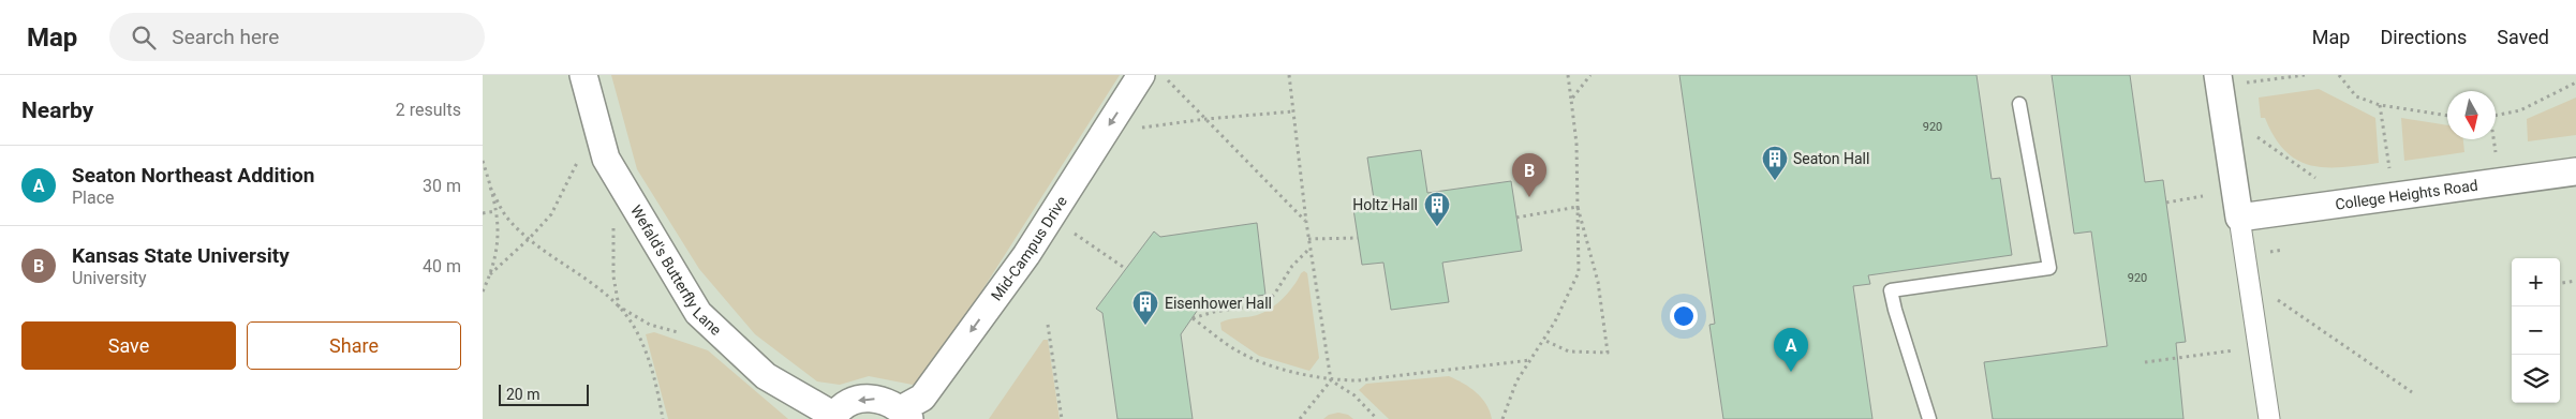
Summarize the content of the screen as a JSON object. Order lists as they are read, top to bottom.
{
  "streets": {
    "street": ["College Heights Road", "Mid-Campus Drive", "Wefald's Butterfly Lane"]
  },
  "one_way": ["Mid-Campus Drive"],
  "places": {
    "building": ["Seaton Hall", "Holtz Hall", "Eisenhower Hall"]
  },
  "house_numbers": ["920", "920"],
  "scale_bar": "20 m",
  "north": "bottom",
  "page": {
    "header": "Map",
    "search": "Search here",
    "nav": ["Map", "Directions", "Saved"],
    "heading": ["Nearby", "2 results"],
    "list": [
      {
        "mark": "A",
        "name": "Seaton Northeast Addition",
        "note": "Place",
        "value": "30 m"
      },
      {
        "mark": "B",
        "name": "Kansas State University",
        "note": "University",
        "value": "40 m"
      }
    ],
    "pins": ["B", "A"],
    "map_buttons": ["+", "−"],
    "buttons": ["Save", "Share"],
    "scale": "20 m"
  }
}
